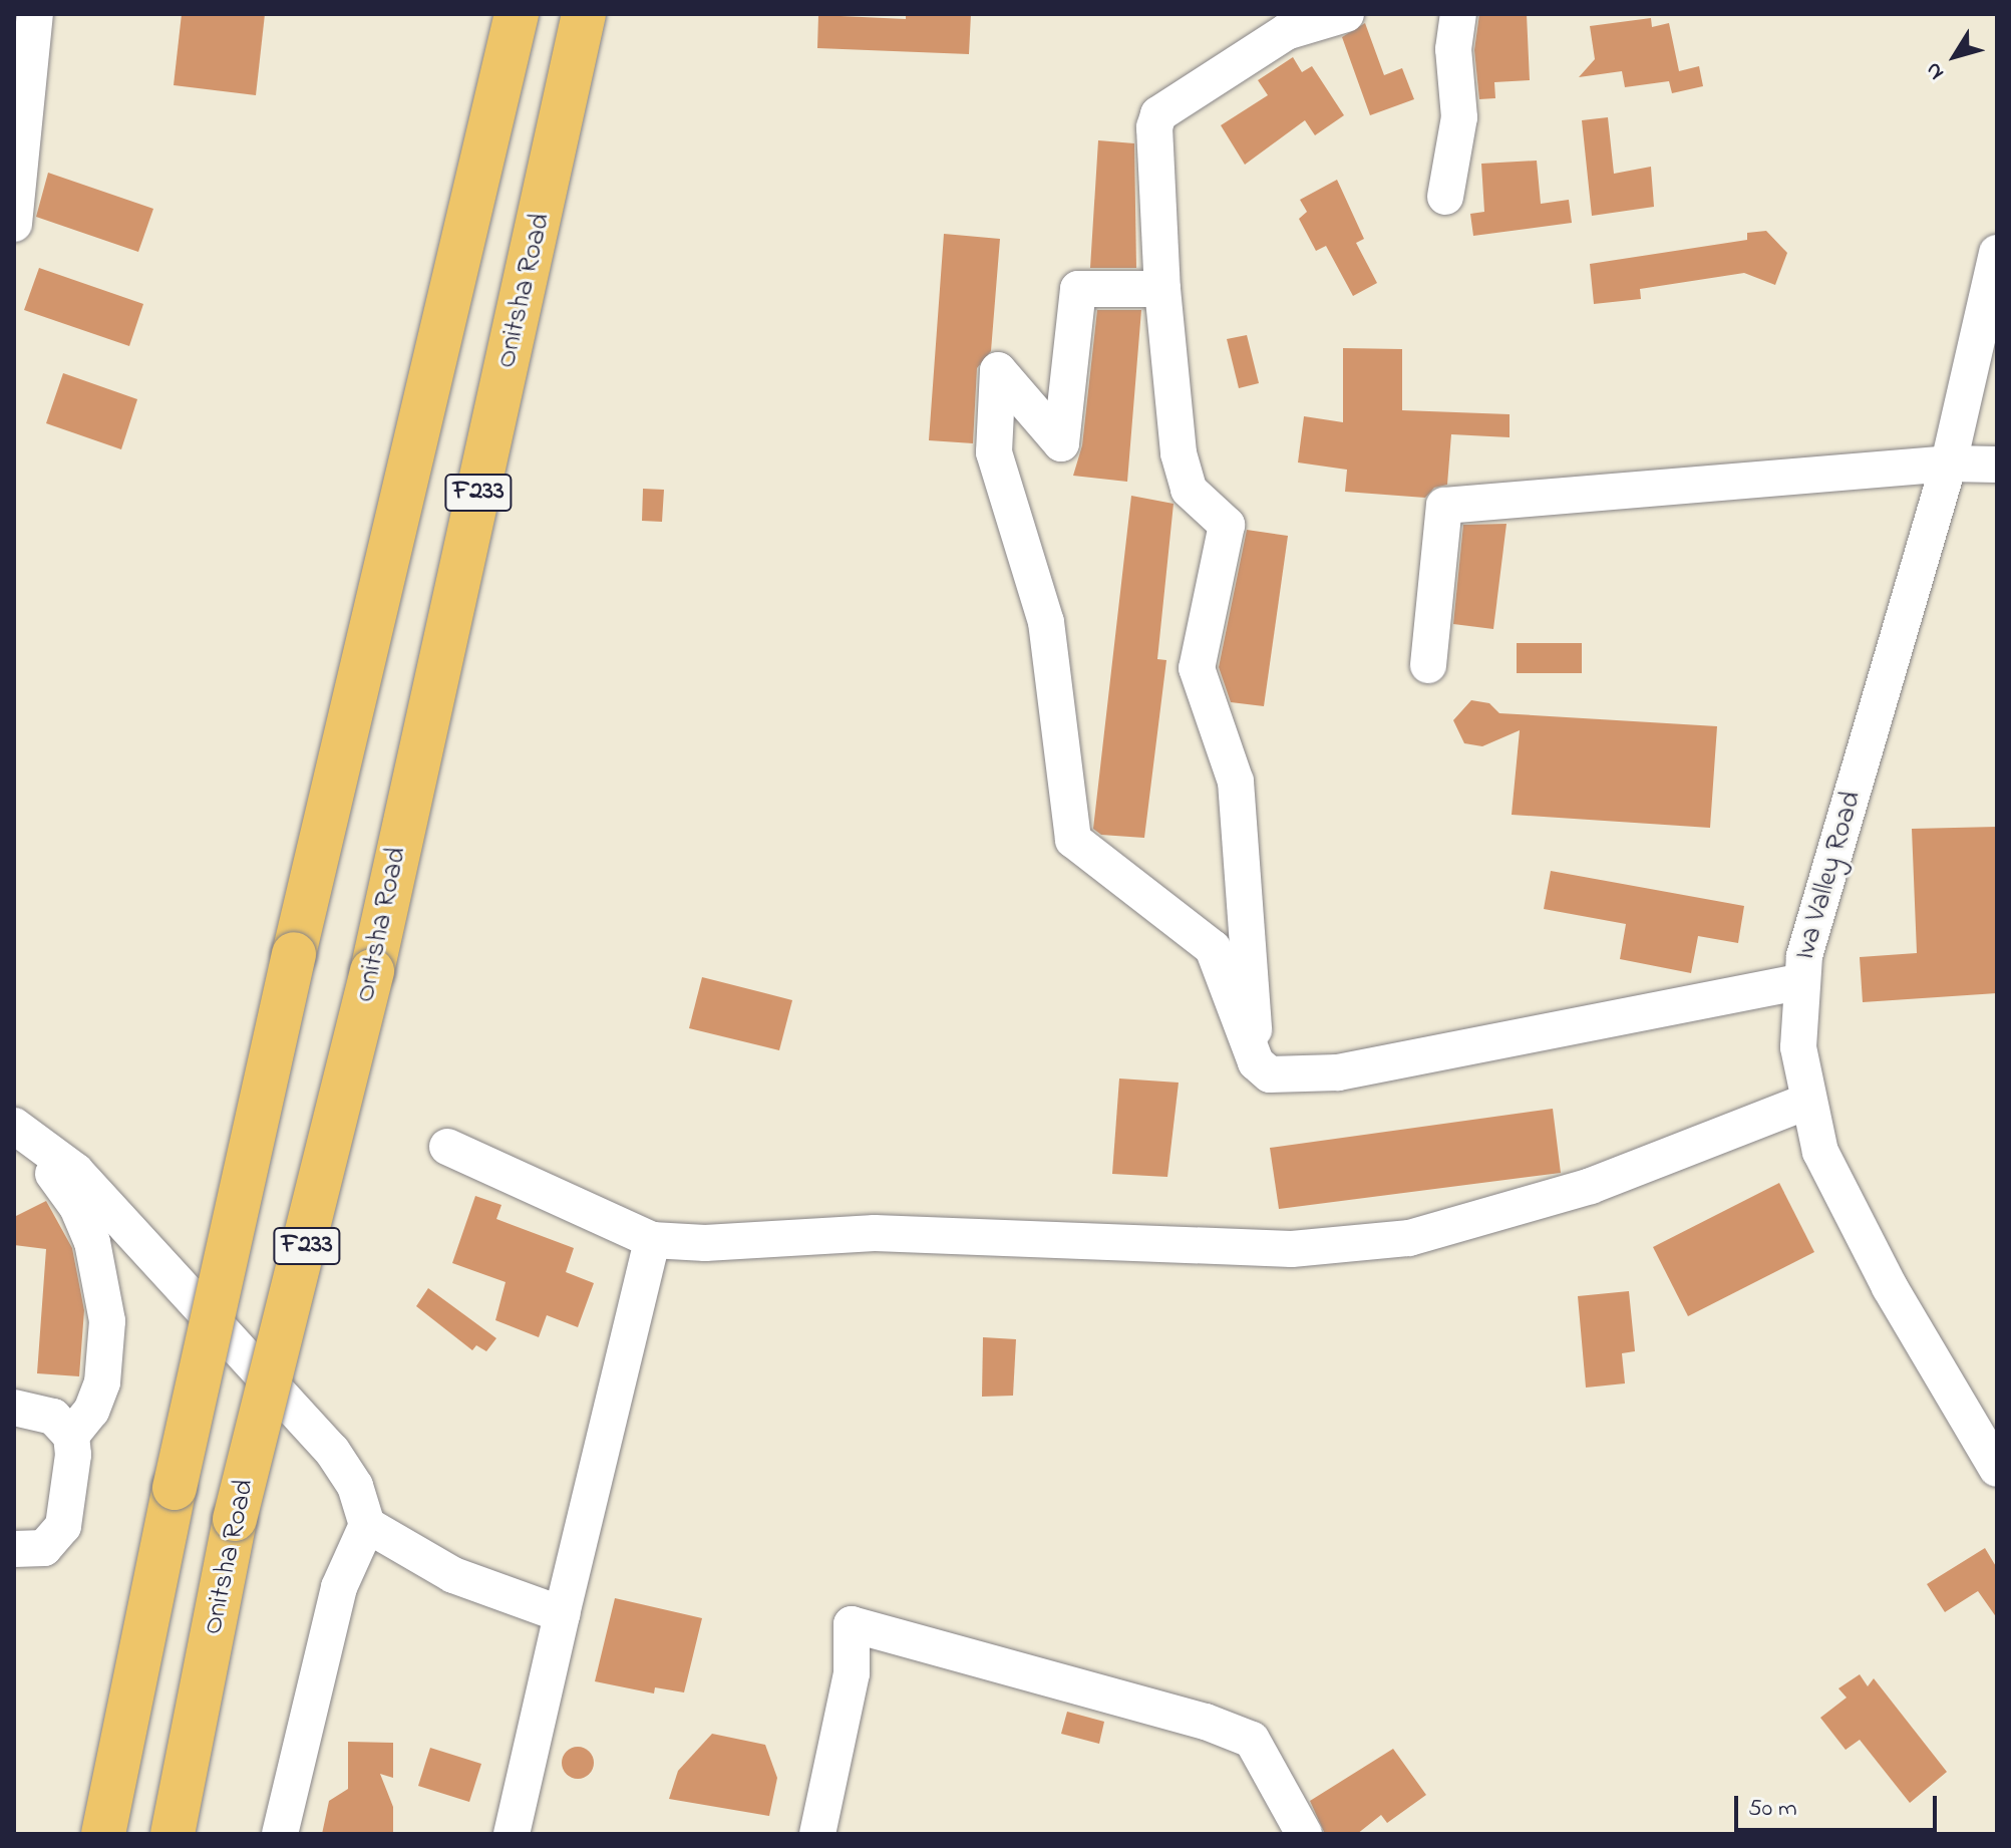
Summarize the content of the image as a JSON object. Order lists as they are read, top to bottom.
{
  "streets": {
    "main road": ["Onitsha Road", "F233"],
    "street": ["Iva Valley Road"]
  },
  "scale_bar": "50 m",
  "north": "bottom left"
}
